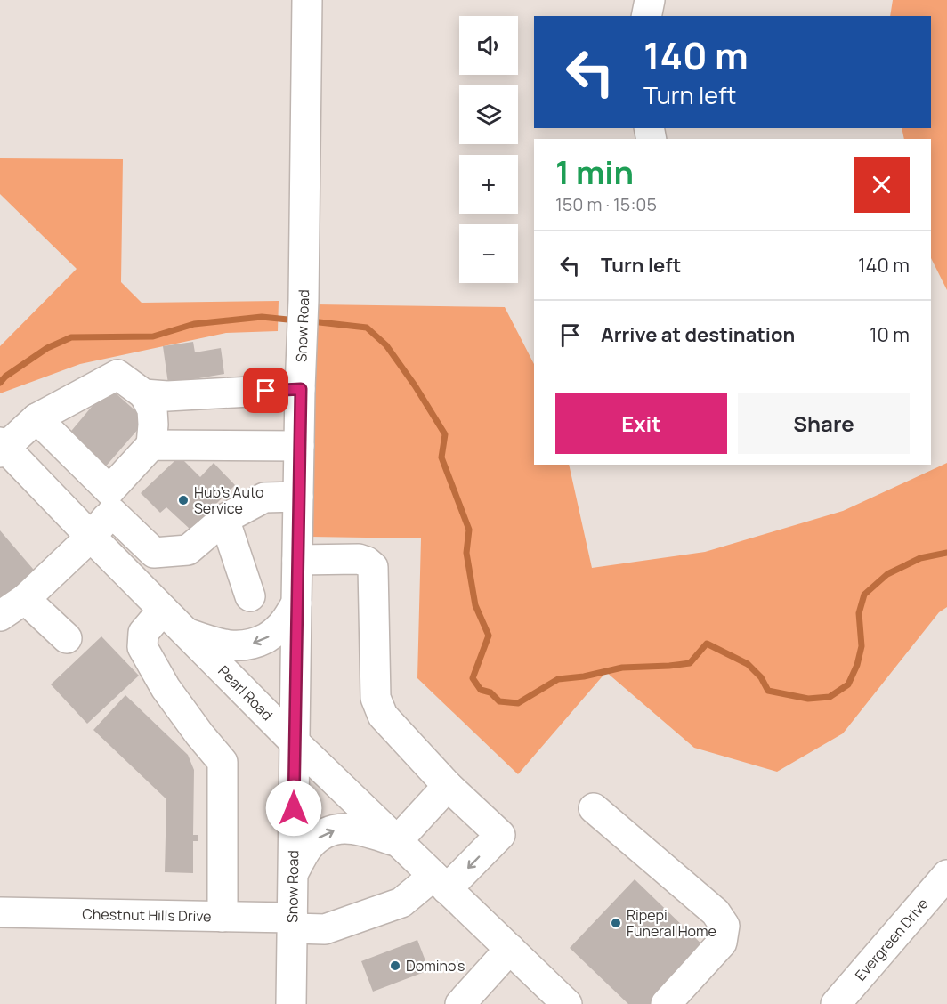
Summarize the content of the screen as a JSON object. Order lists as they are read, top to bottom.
{
  "streets": {
    "main road": [
      "Snow Road",
      "Pearl Road",
      "Chestnut Hills Drive",
      "Evergreen Drive"
    ]
  },
  "crossings": [
    ["Snow Road", "Pearl Road"],
    ["Snow Road", "Chestnut Hills Drive"],
    ["Pearl Road", "Chestnut Hills Drive"]
  ],
  "places": ["Hub's Auto Service", "Ripepi Funeral Home", "Domino's"],
  "page": {
    "map_buttons": ["+", "−"],
    "turn": ["140 m", "Turn left"],
    "heading": ["1 min", "150 m · 15:05"],
    "list": [
      {
        "name": "Turn left",
        "value": "140 m"
      },
      {
        "name": "Arrive at destination",
        "value": "10 m"
      }
    ],
    "buttons": ["Exit", "Share"]
  }
}
